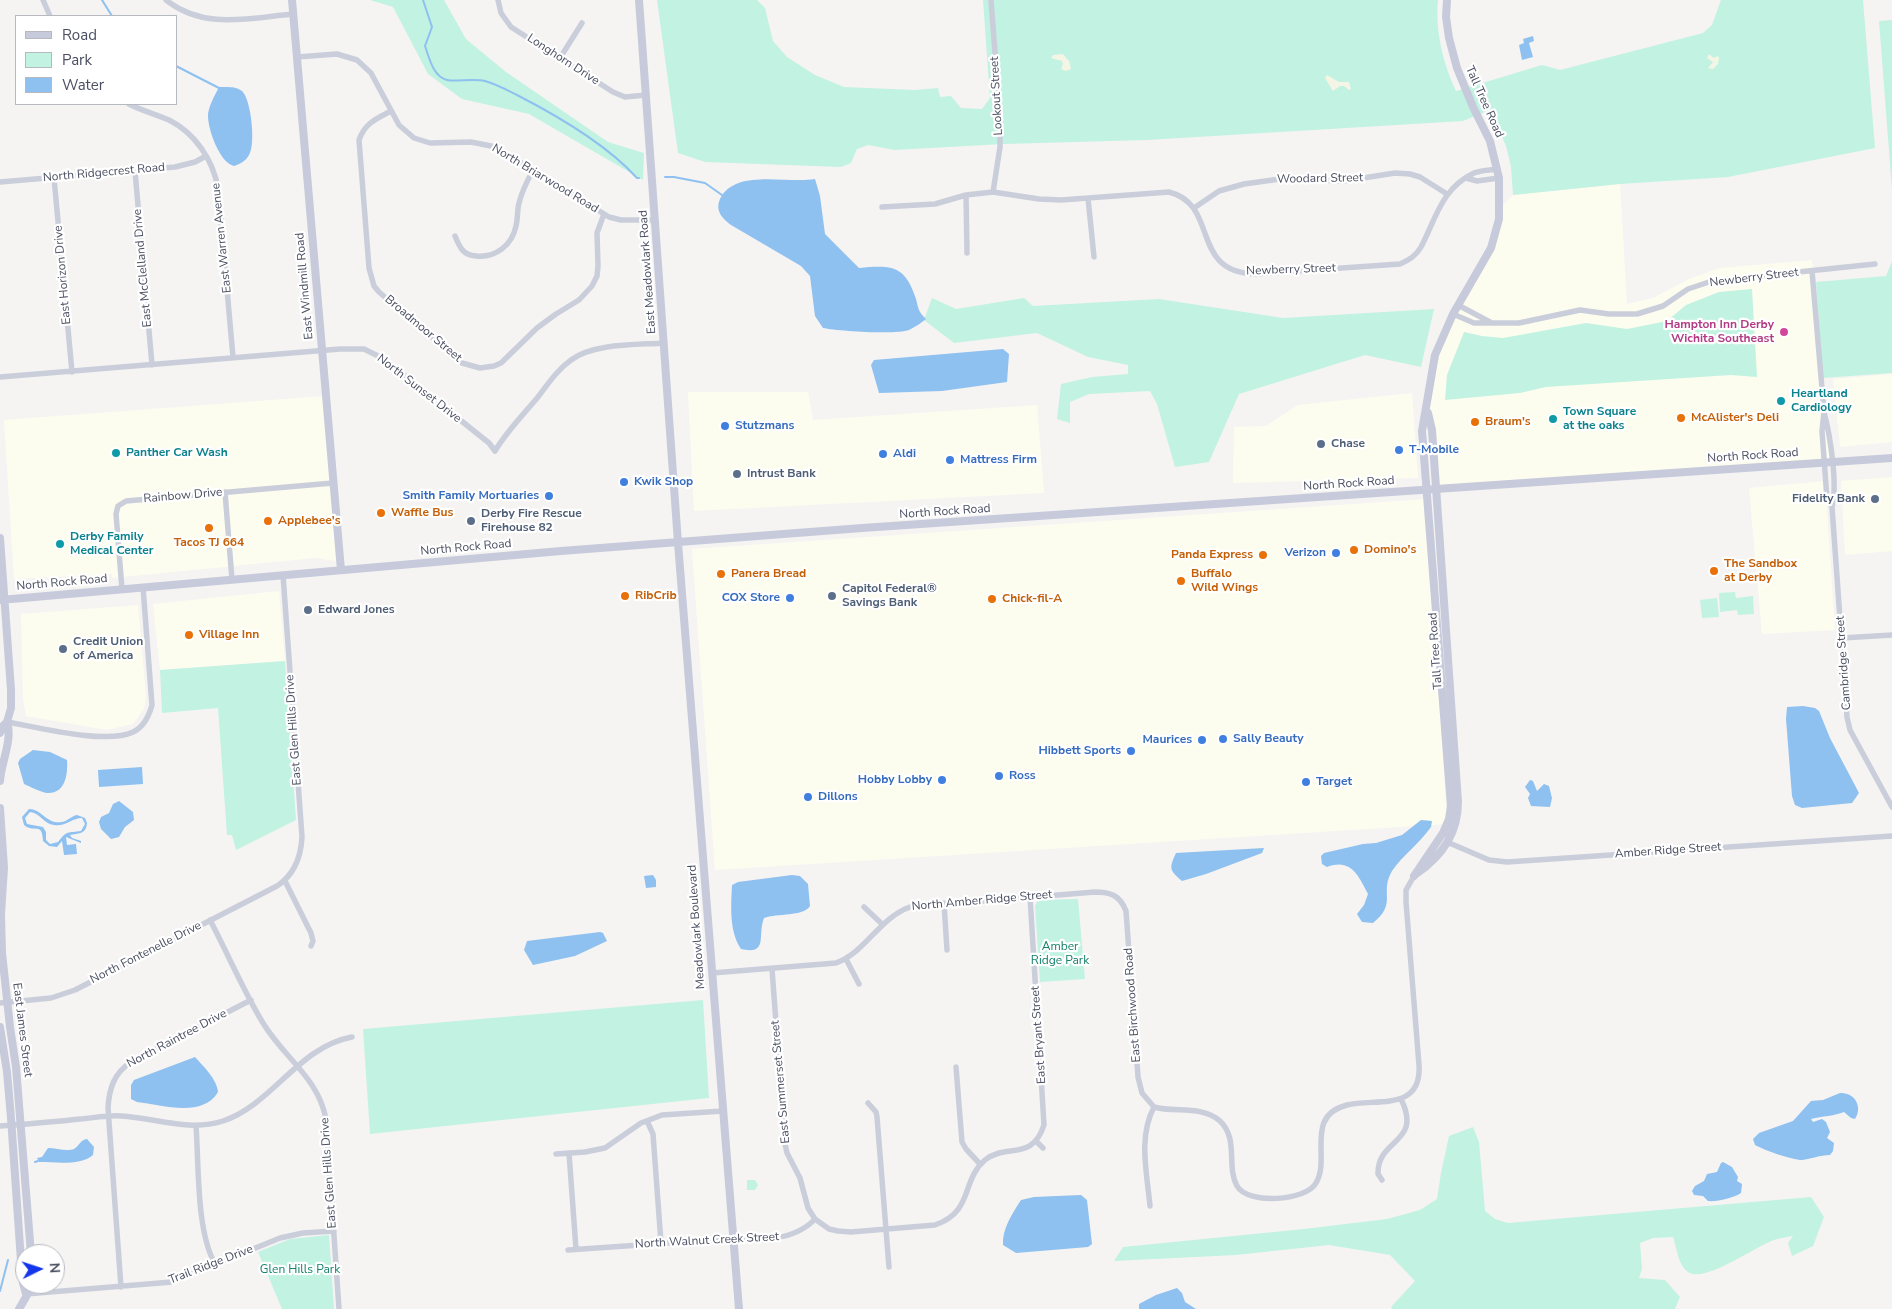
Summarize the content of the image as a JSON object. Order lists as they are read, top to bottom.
{
  "streets": {
    "street": [
      "Longhorn Drive",
      "Lookout Street",
      "Tall Tree Road",
      "North Ridgecrest Road",
      "North Briarwood Road",
      "Woodard Street",
      "East Warren Avenue",
      "East McClelland Drive",
      "Newberry Street",
      "East Meadowlark Road",
      "East Horizon Drive",
      "East Windmill Road",
      "Broadmoor Street",
      "North Sunset Drive",
      "North Rock Road",
      "Rainbow Drive",
      "Cambridge Street",
      "East Glen Hills Drive",
      "Amber Ridge Street",
      "North Amber Ridge Street",
      "Meadowlark Boulevard",
      "North Fontenelle Drive",
      "East Birchwood Road",
      "East James Street",
      "East Bryant Street",
      "North Raintree Drive",
      "East Summerset Street",
      "North Walnut Creek Street",
      "Trail Ridge Drive"
    ]
  },
  "crossings": [
    ["Longhorn Drive", "East Meadowlark Road"],
    ["Tall Tree Road", "Newberry Street"],
    ["Tall Tree Road", "North Rock Road"],
    ["Tall Tree Road", "Amber Ridge Street"],
    ["North Ridgecrest Road", "East Warren Avenue"],
    ["North Ridgecrest Road", "East McClelland Drive"],
    ["North Ridgecrest Road", "East Horizon Drive"],
    ["North Briarwood Road", "East Meadowlark Road"],
    ["North Briarwood Road", "East Windmill Road"],
    ["North Briarwood Road", "Broadmoor Street"],
    ["Woodard Street", "Newberry Street"],
    ["East Warren Avenue", "North Sunset Drive"],
    ["East McClelland Drive", "North Sunset Drive"],
    ["Newberry Street", "Cambridge Street"],
    ["East Meadowlark Road", "North Sunset Drive"],
    ["East Meadowlark Road", "North Rock Road"],
    ["East Meadowlark Road", "Meadowlark Boulevard"],
    ["East Horizon Drive", "North Sunset Drive"],
    ["East Windmill Road", "North Sunset Drive"],
    ["East Windmill Road", "North Rock Road"],
    ["East Windmill Road", "Rainbow Drive"],
    ["North Rock Road", "Rainbow Drive"],
    ["North Rock Road", "Cambridge Street"],
    ["North Rock Road", "East Glen Hills Drive"],
    ["North Rock Road", "Meadowlark Boulevard"],
    ["East Glen Hills Drive", "North Fontenelle Drive"],
    ["East Glen Hills Drive", "North Raintree Drive"],
    ["East Glen Hills Drive", "Trail Ridge Drive"],
    ["North Amber Ridge Street", "Meadowlark Boulevard"],
    ["North Amber Ridge Street", "East Birchwood Road"],
    ["North Amber Ridge Street", "East Bryant Street"],
    ["North Amber Ridge Street", "East Summerset Street"],
    ["Meadowlark Boulevard", "North Walnut Creek Street"],
    ["North Fontenelle Drive", "East James Street"],
    ["North Raintree Drive", "Trail Ridge Drive"],
    ["East Summerset Street", "North Walnut Creek Street"]
  ],
  "parks": ["Amber Ridge Park", "Glen Hills Park"],
  "places": [
    "Hampton Inn Derby Wichita Southeast",
    "Heartland Cardiology",
    "McAlister's Deli",
    "Town Square at the oaks",
    "Braum's",
    "Stutzmans",
    "Chase",
    "T-Mobile",
    "Panther Car Wash",
    "Aldi",
    "Mattress Firm",
    "Intrust Bank",
    "Kwik Shop",
    "Smith Family Mortuaries",
    "Fidelity Bank",
    "Waffle Bus",
    "Applebee's",
    "Derby Fire Rescue Firehouse 82",
    "Tacos TJ 664",
    "Derby Family Medical Center",
    "Domino's",
    "Verizon",
    "Panda Express",
    "The Sandbox at Derby",
    "Panera Bread",
    "Buffalo Wild Wings",
    "RibCrib",
    "Capitol Federal® Savings Bank",
    "COX Store",
    "Chick-fil-A",
    "Edward Jones",
    "Village Inn",
    "Credit Union of America",
    "Sally Beauty",
    "Maurices",
    "Hibbett Sports",
    "Ross",
    "Hobby Lobby",
    "Target",
    "Dillons"
  ],
  "legend": ["Road", "Park", "Water"],
  "north": "right"
}
